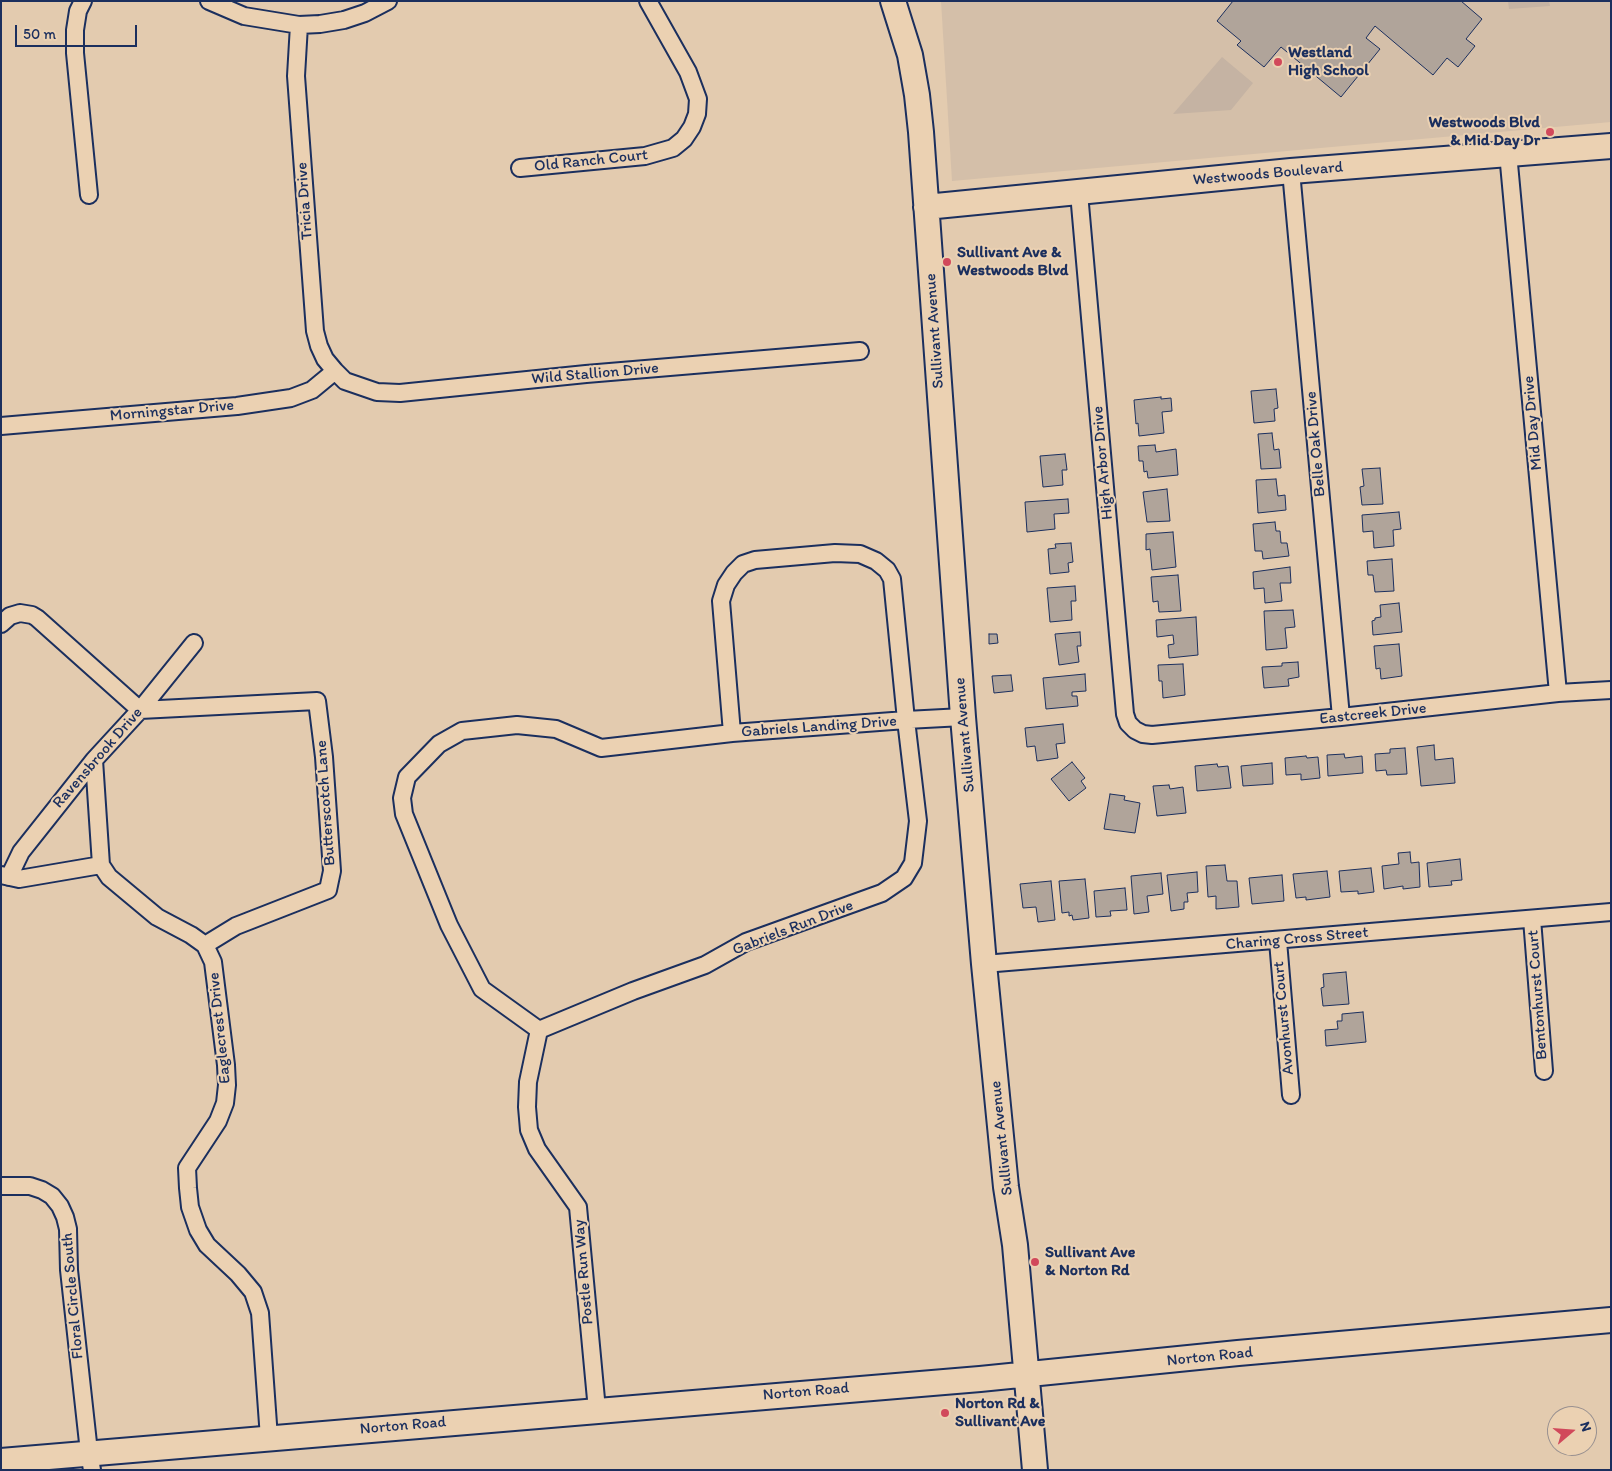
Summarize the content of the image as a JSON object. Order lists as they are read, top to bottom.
{
  "streets": {
    "street": [
      "Old Ranch Court",
      "Westwoods Boulevard",
      "Tricia Drive",
      "Sullivant Avenue",
      "Wild Stallion Drive",
      "Morningstar Drive",
      "Mid Day Drive",
      "Belle Oak Drive",
      "High Arbor Drive",
      "Eastcreek Drive",
      "Gabriels Landing Drive",
      "Ravensbrook Drive",
      "Butterscotch Lane",
      "Gabriels Run Drive",
      "Charing Cross Street",
      "Bentonhurst Court",
      "Avonhurst Court",
      "Eaglecrest Drive",
      "Postle Run Way",
      "Floral Circle South",
      "Norton Road"
    ]
  },
  "crossings": [
    ["Westwoods Boulevard", "Sullivant Avenue"],
    ["Westwoods Boulevard", "Mid Day Drive"],
    ["Westwoods Boulevard", "Belle Oak Drive"],
    ["Westwoods Boulevard", "High Arbor Drive"],
    ["Tricia Drive", "Wild Stallion Drive"],
    ["Tricia Drive", "Morningstar Drive"],
    ["Sullivant Avenue", "Gabriels Landing Drive"],
    ["Sullivant Avenue", "Charing Cross Street"],
    ["Sullivant Avenue", "Norton Road"],
    ["Wild Stallion Drive", "Morningstar Drive"],
    ["Mid Day Drive", "Eastcreek Drive"],
    ["Belle Oak Drive", "Eastcreek Drive"],
    ["High Arbor Drive", "Eastcreek Drive"],
    ["Gabriels Landing Drive", "Gabriels Run Drive"],
    ["Gabriels Landing Drive", "Postle Run Way"],
    ["Ravensbrook Drive", "Butterscotch Lane"],
    ["Butterscotch Lane", "Eaglecrest Drive"],
    ["Gabriels Run Drive", "Postle Run Way"],
    ["Charing Cross Street", "Bentonhurst Court"],
    ["Charing Cross Street", "Avonhurst Court"],
    ["Eaglecrest Drive", "Norton Road"],
    ["Postle Run Way", "Norton Road"],
    ["Floral Circle South", "Norton Road"]
  ],
  "places": [
    "Westland High School",
    "Westwoods Blvd & Mid Day Dr",
    "Sullivant Ave & Westwoods Blvd",
    "Sullivant Ave & Norton Rd",
    "Norton Rd & Sullivant Ave"
  ],
  "scale_bar": "50 m",
  "north": "right"
}
